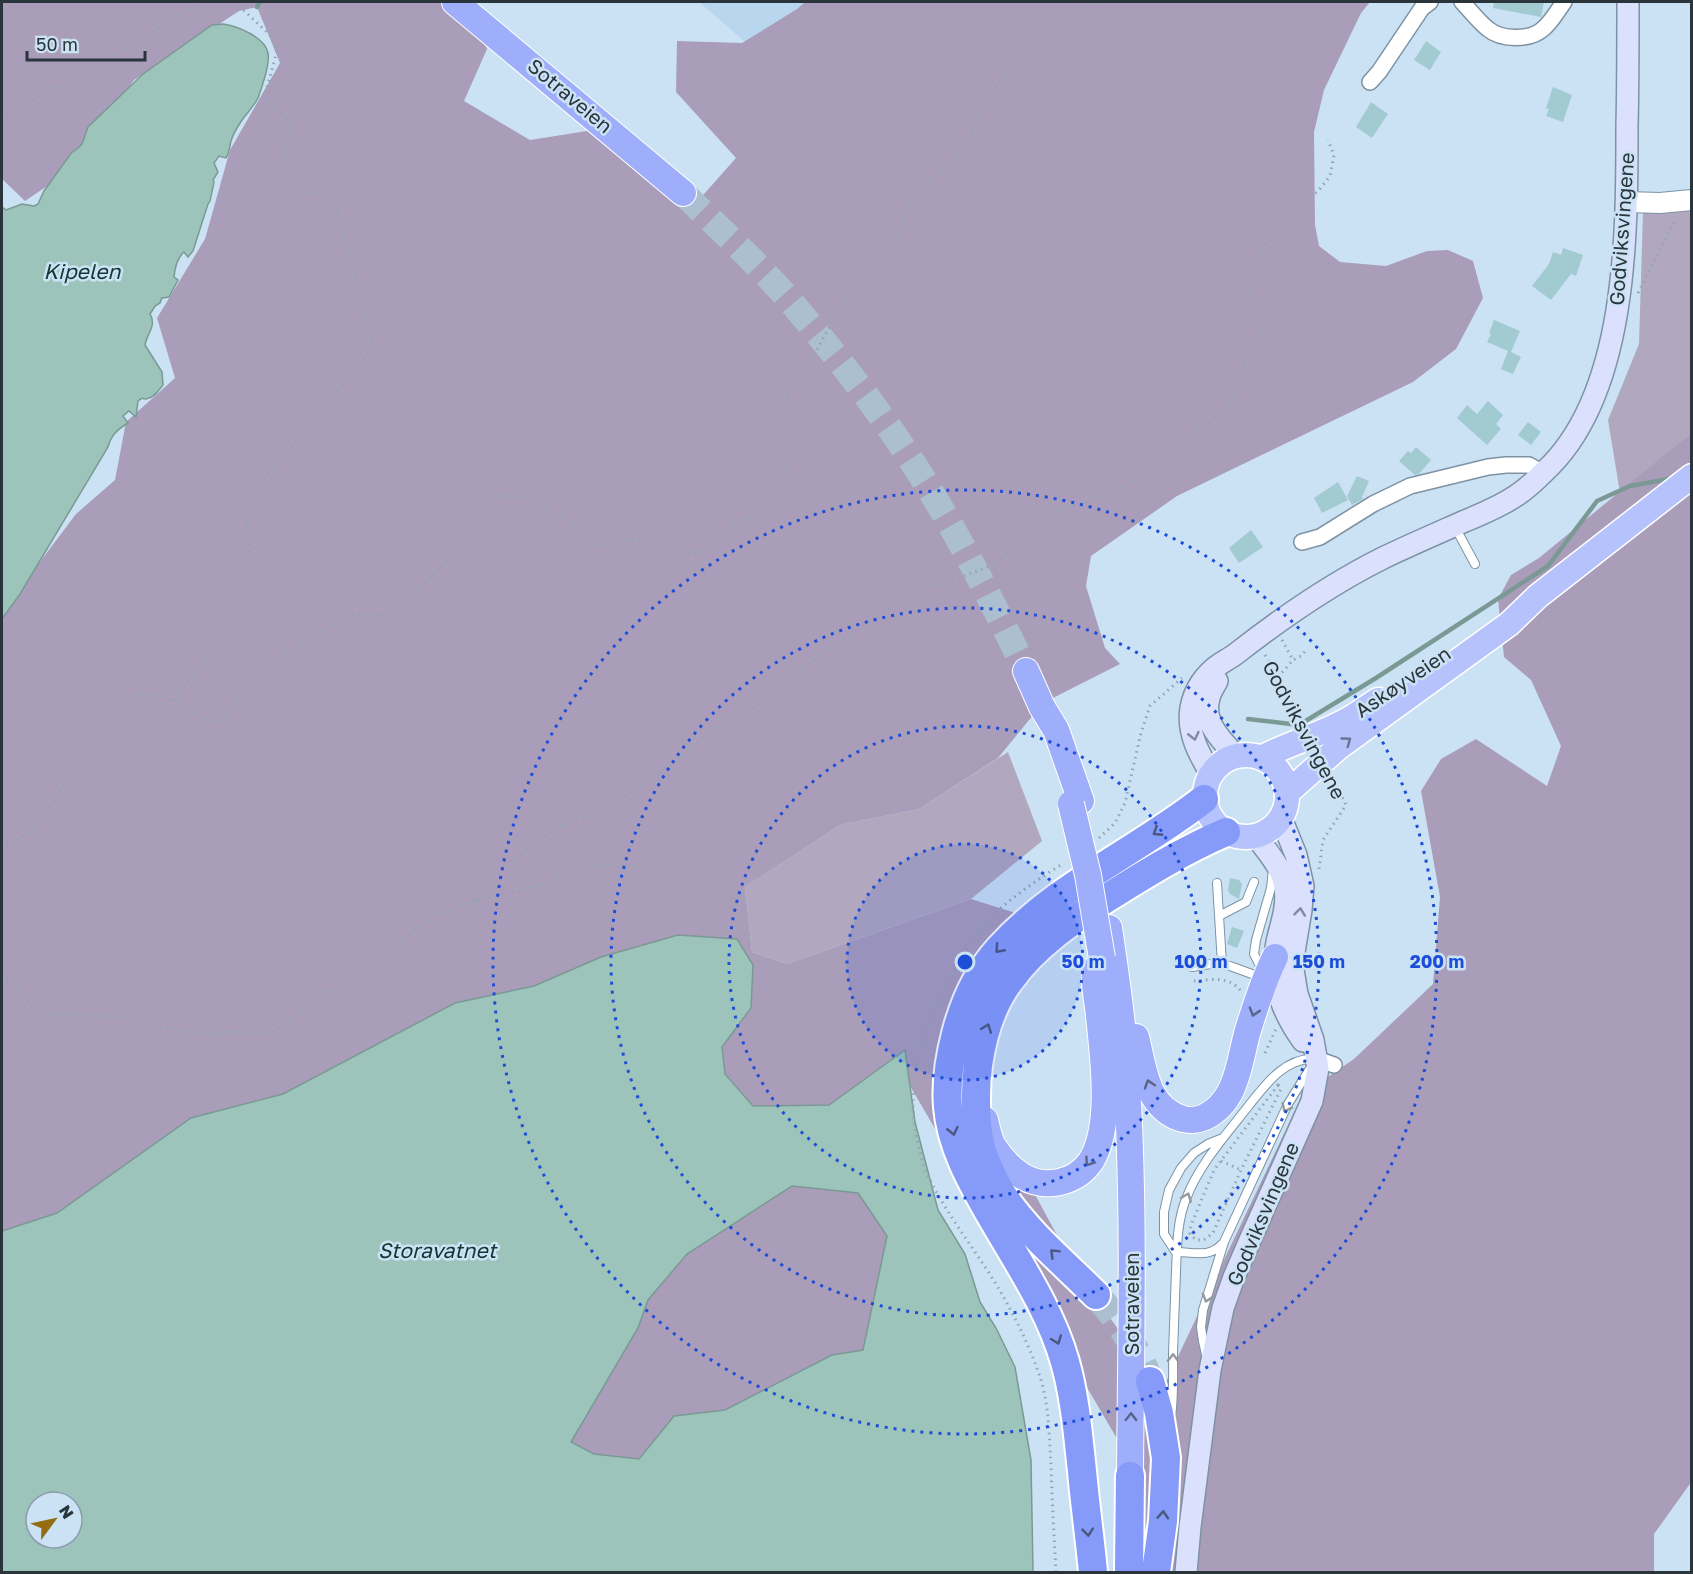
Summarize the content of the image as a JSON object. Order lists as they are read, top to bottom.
{
  "streets": {
    "highway": ["Sotraveien"],
    "main road": ["Godviksvingene", "Askøyveien"]
  },
  "crossings": [
    ["Sotraveien", "Godviksvingene"],
    ["Godviksvingene", "Askøyveien"]
  ],
  "water": ["Kipelen", "Storavatnet"],
  "scale_bar": "50 m",
  "north": "top right",
  "rings": [
    "50 m",
    "100 m",
    "150 m",
    "200 m"
  ]
}
